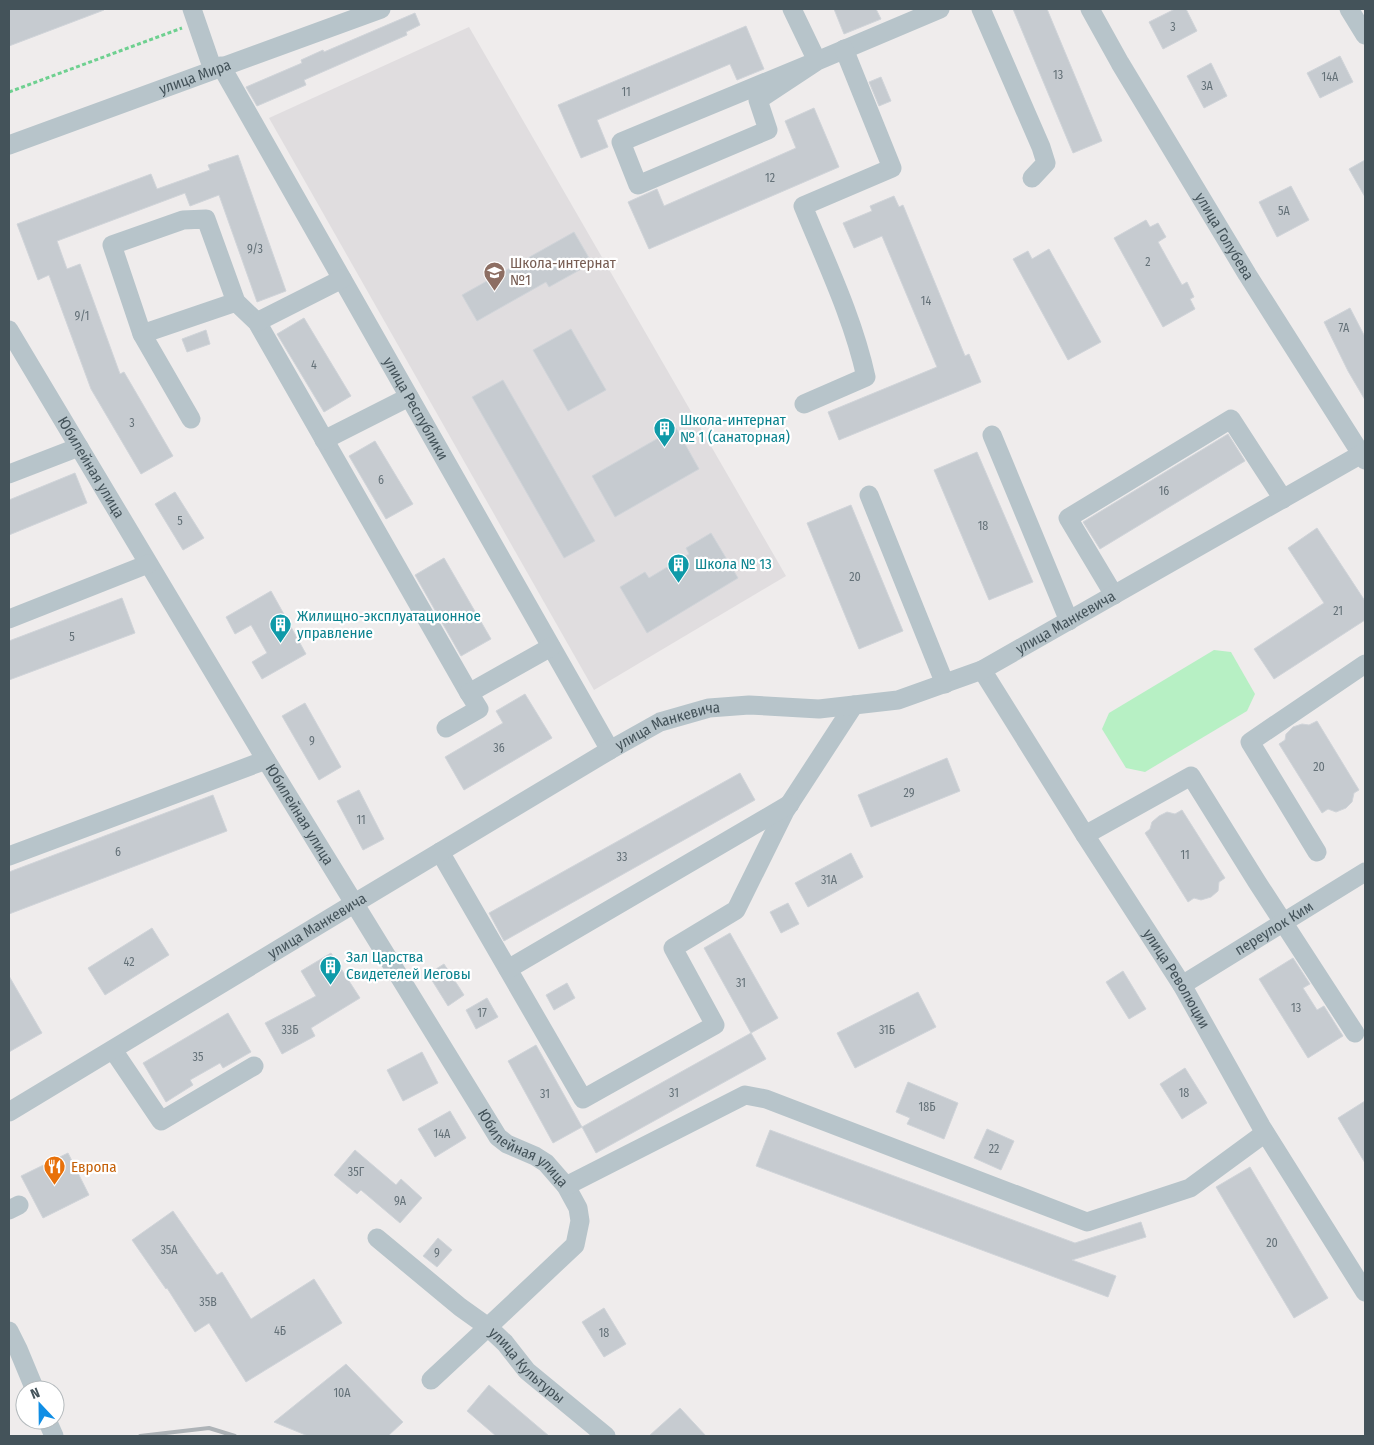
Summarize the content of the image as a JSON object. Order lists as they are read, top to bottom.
{
  "streets": {
    "street": [
      "улица Мира",
      "улица Голубева",
      "улица Республики",
      "Юбилейная улица",
      "улица Манкевича",
      "переулок Ким",
      "улица Революции",
      "улица Культуры"
    ]
  },
  "crossings": [
    ["улица Мира", "улица Республики"],
    ["улица Голубева", "улица Манкевича"],
    ["улица Республики", "улица Манкевича"],
    ["Юбилейная улица", "улица Манкевича"],
    ["Юбилейная улица", "улица Культуры"],
    ["улица Манкевича", "улица Революции"],
    ["переулок Ким", "улица Революции"]
  ],
  "places": {
    "school or university": ["Школа-интернат №1"],
    "building": [
      "Школа-интернат № 1 (санаторная)",
      "Школа № 13",
      "Жилищно-эксплуатационное управление",
      "Зал Царства Свидетелей Иеговы"
    ],
    "restaurant": ["Европа"]
  },
  "house_numbers": [
    "3",
    "13",
    "14А",
    "3А",
    "11",
    "12",
    "5А",
    "9/3",
    "2",
    "14",
    "9/1",
    "7А",
    "4",
    "3",
    "6",
    "16",
    "5",
    "18",
    "20",
    "21",
    "5",
    "9",
    "36",
    "20",
    "29",
    "11",
    "6",
    "11",
    "33",
    "31А",
    "42",
    "31",
    "13",
    "17",
    "33Б",
    "31Б",
    "35",
    "31",
    "18",
    "31",
    "18Б",
    "14А",
    "22",
    "35Г",
    "9А",
    "20",
    "35А",
    "9",
    "35В",
    "4Б",
    "18",
    "10А"
  ],
  "north": "top"
}
